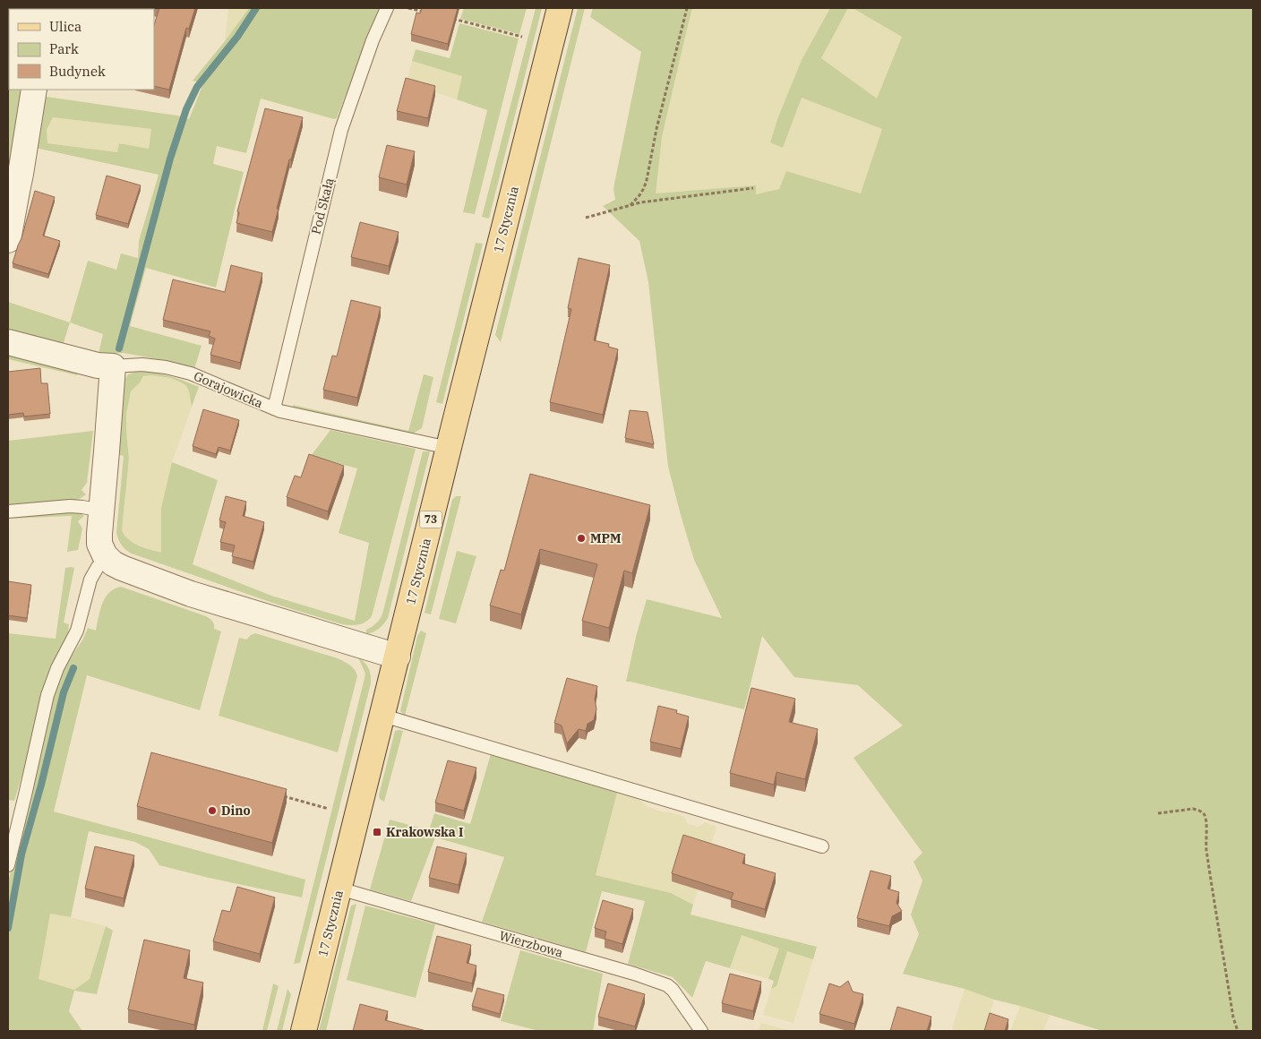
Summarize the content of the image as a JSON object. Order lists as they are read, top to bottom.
{
  "streets": {
    "main road": ["17 Stycznia", "73"],
    "street": ["Gorajowicka"],
    "lane": ["Pod Skałą", "Wierzbowa"]
  },
  "crossings": [
    ["Pod Skałą", "Gorajowicka"],
    ["17 Stycznia", "Gorajowicka"],
    ["17 Stycznia", "Wierzbowa"]
  ],
  "places": {
    "other": ["MPM", "Dino"],
    "transit": ["Krakowska I"]
  },
  "legend": ["Ulica", "Park", "Budynek"]
}
